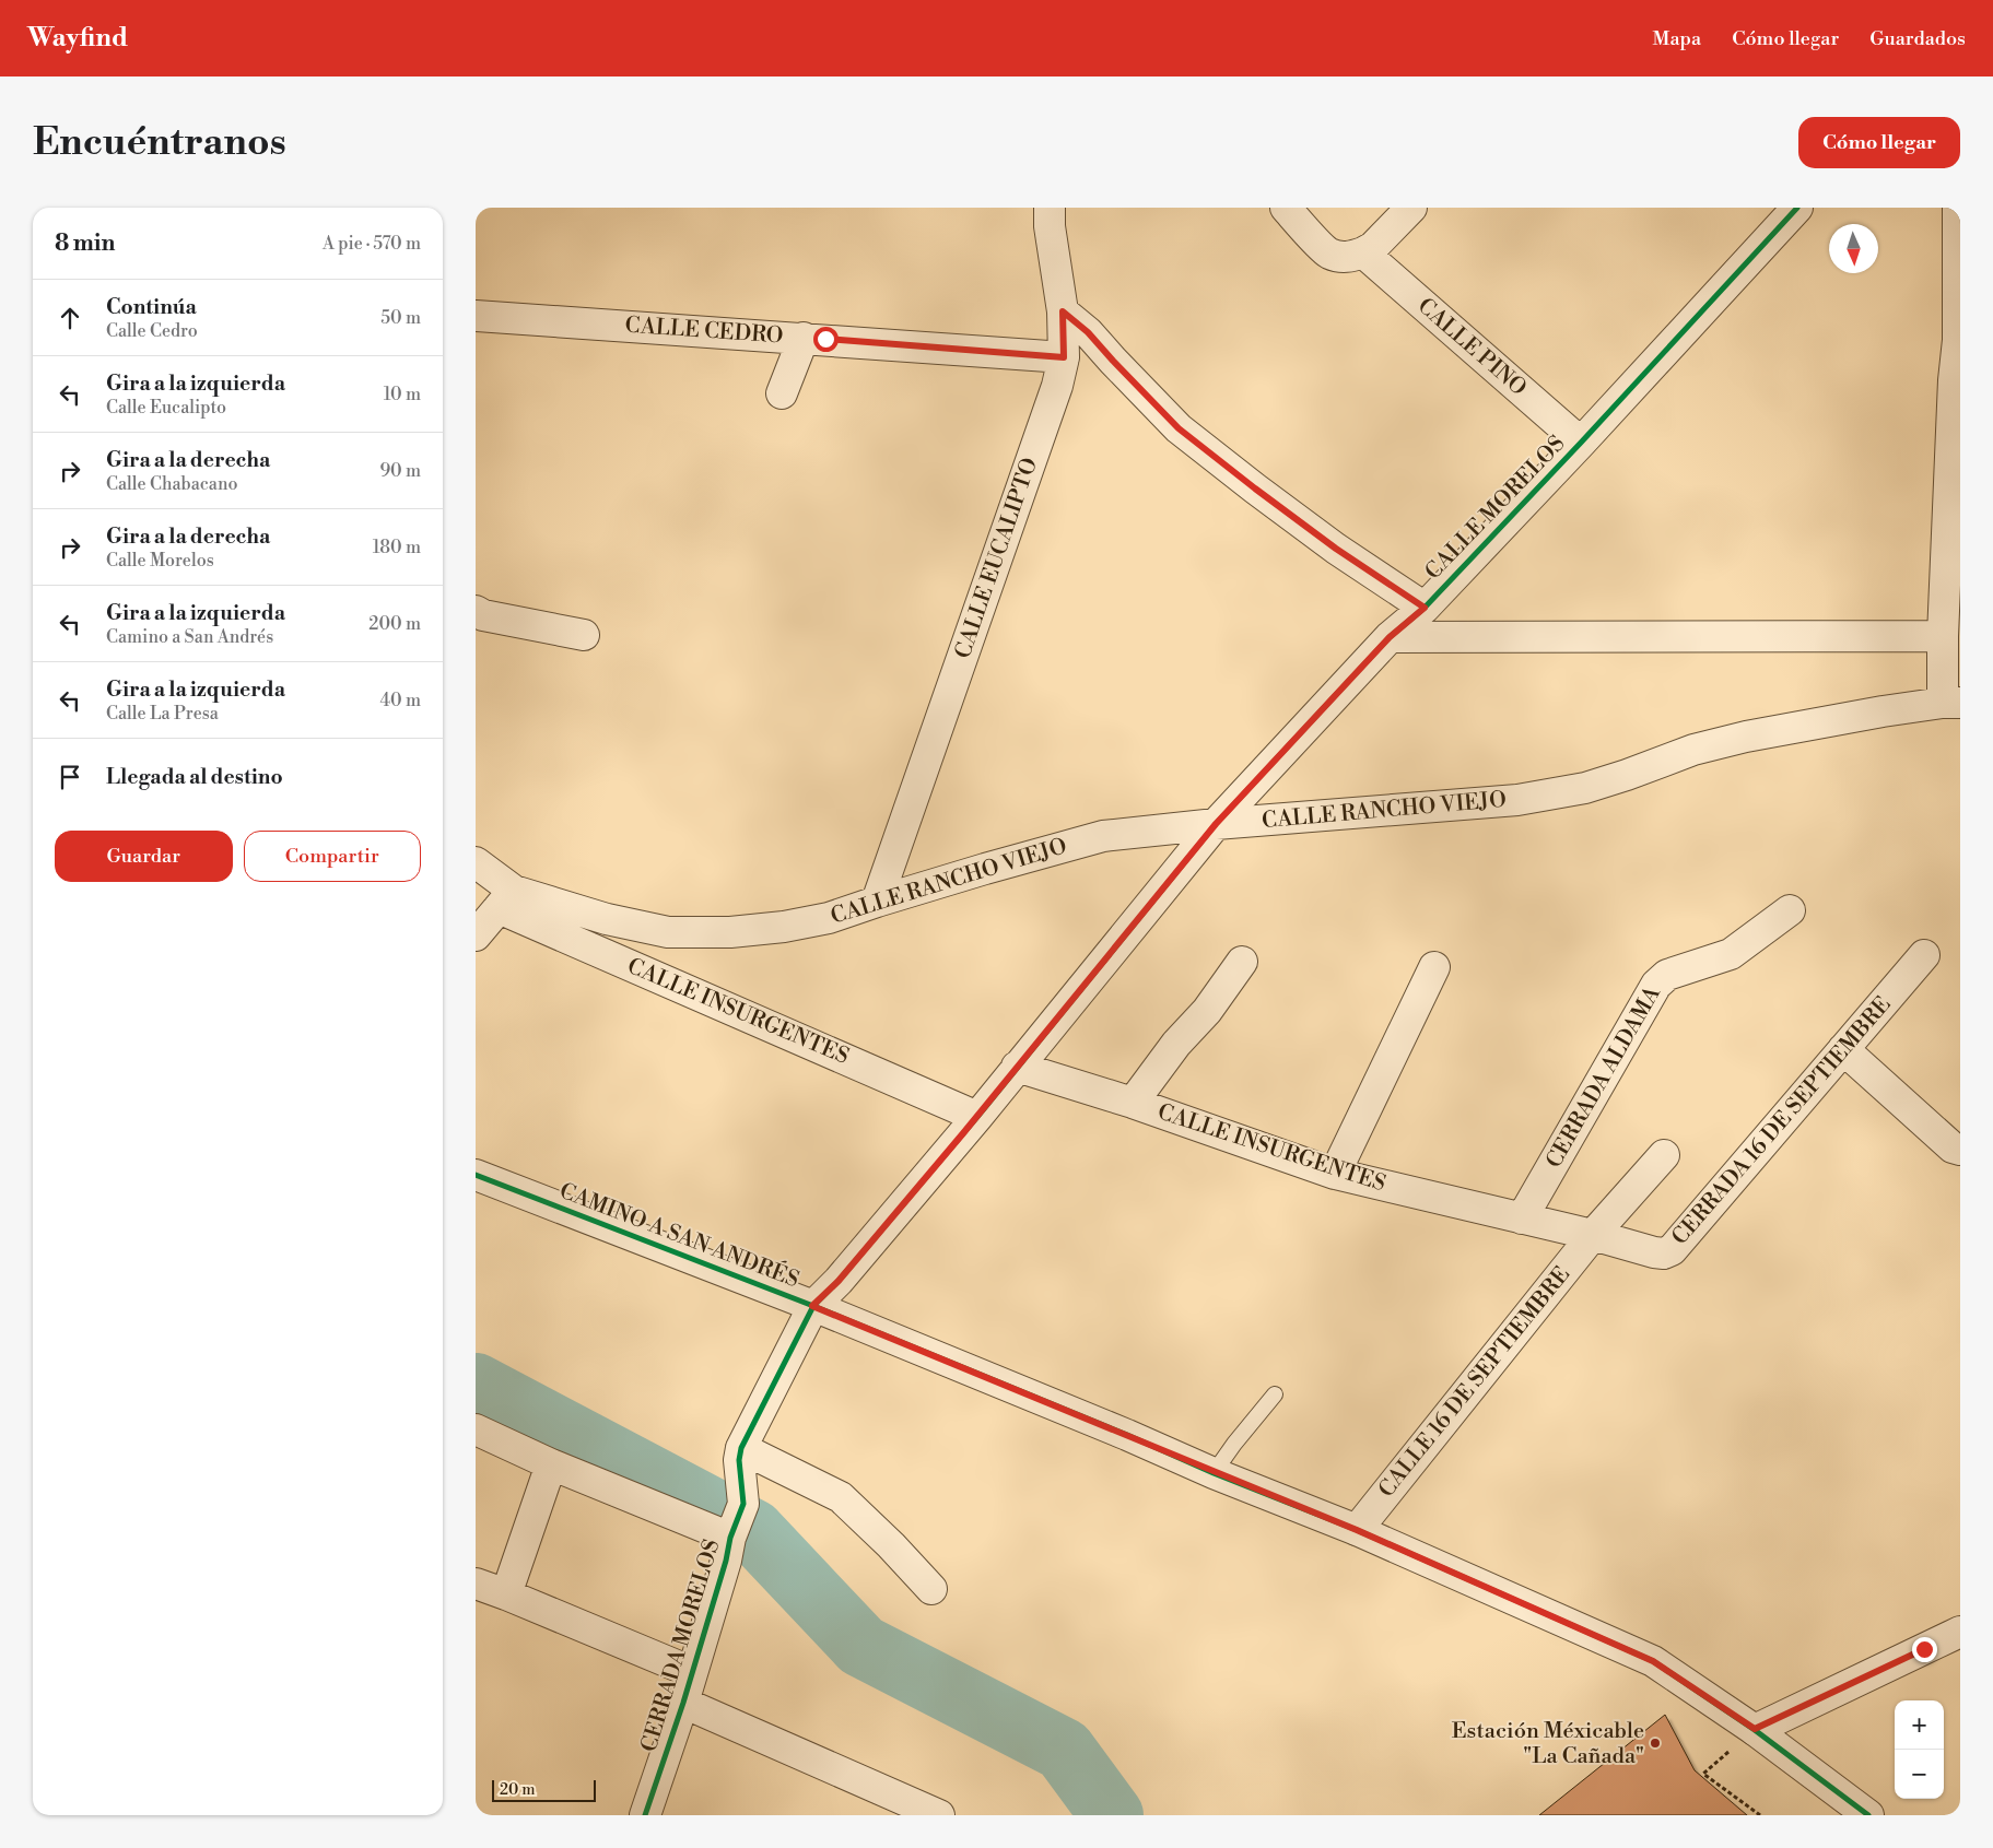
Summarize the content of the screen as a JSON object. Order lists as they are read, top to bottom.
{
  "streets": {
    "street": [
      "CALLE CEDRO",
      "CALLE PINO",
      "CALLE MORELOS",
      "CALLE EUCALIPTO",
      "CALLE RANCHO VIEJO",
      "CALLE INSURGENTES",
      "CERRADA ALDAMA",
      "CERRADA 16 DE SEPTIEMBRE",
      "CAMINO A SAN ANDRÉS",
      "CALLE 16 DE SEPTIEMBRE",
      "CERRADA MORELOS"
    ]
  },
  "crossings": [
    ["CALLE CEDRO", "CALLE EUCALIPTO"],
    ["CALLE PINO", "CALLE MORELOS"],
    ["CALLE MORELOS", "CALLE RANCHO VIEJO"],
    ["CALLE MORELOS", "CALLE INSURGENTES"],
    ["CALLE MORELOS", "CAMINO A SAN ANDRÉS"],
    ["CALLE MORELOS", "CERRADA MORELOS"],
    ["CALLE EUCALIPTO", "CALLE RANCHO VIEJO"],
    ["CALLE RANCHO VIEJO", "CALLE INSURGENTES"],
    ["CALLE INSURGENTES", "CERRADA ALDAMA"],
    ["CALLE INSURGENTES", "CERRADA 16 DE SEPTIEMBRE"],
    ["CALLE INSURGENTES", "CALLE 16 DE SEPTIEMBRE"],
    ["CERRADA 16 DE SEPTIEMBRE", "CALLE 16 DE SEPTIEMBRE"],
    ["CAMINO A SAN ANDRÉS", "CALLE 16 DE SEPTIEMBRE"],
    ["CAMINO A SAN ANDRÉS", "CERRADA MORELOS"]
  ],
  "places": ["Estación Méxicable \"La Cañada\""],
  "scale_bar": "20 m",
  "north": "bottom",
  "page": {
    "header": "Wayfind",
    "nav": ["Mapa", "Cómo llegar", "Guardados"],
    "buttons": [
      "Cómo llegar",
      ["Guardar", "Compartir"]
    ],
    "title": "Encuéntranos",
    "heading": ["8 min", "A pie · 570 m"],
    "list": [
      ["Continúa", "Calle Cedro", "50 m"],
      ["Gira a la izquierda", "Calle Eucalipto", "10 m"],
      ["Gira a la derecha", "Calle Chabacano", "90 m"],
      ["Gira a la derecha", "Calle Morelos", "180 m"],
      ["Gira a la izquierda", "Camino a San Andrés", "200 m"],
      ["Gira a la izquierda", "Calle La Presa", "40 m"],
      "Llegada al destino"
    ],
    "map_buttons": ["+", "−"],
    "scale": "20 m"
  }
}
